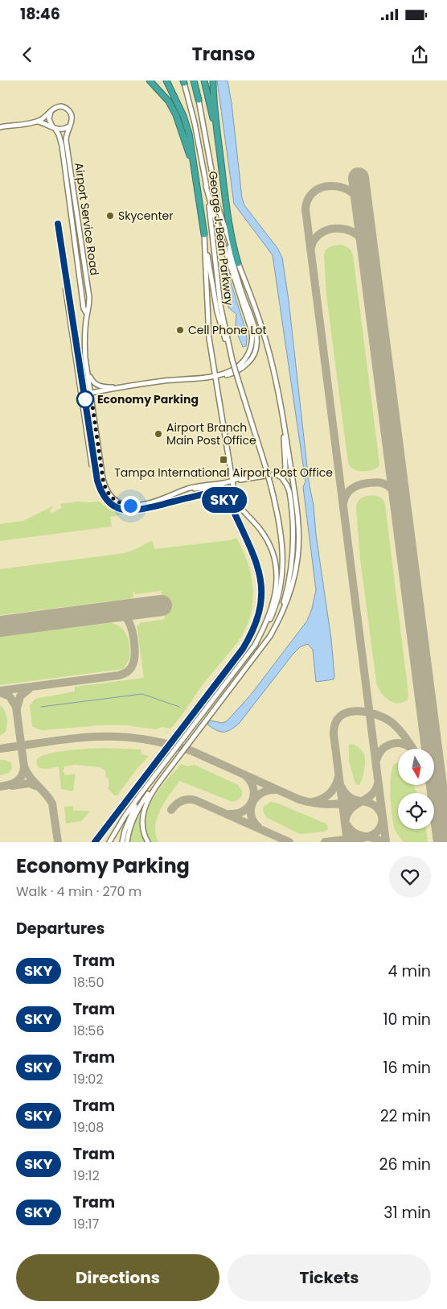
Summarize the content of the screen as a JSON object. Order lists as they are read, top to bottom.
{
  "streets": {
    "street": ["Airport Service Road", "George J. Bean Parkway"]
  },
  "places": {
    "other": [
      "Skycenter",
      "Cell Phone Lot",
      "Economy Parking",
      "Airport Branch Main Post Office"
    ],
    "transit": ["Tampa International Airport Post Office"]
  },
  "lines": ["tram line SKY"],
  "north": "bottom",
  "page": {
    "status": "18:46",
    "header": "Transo",
    "on_map": "SKY",
    "heading": [
      ["Economy Parking", "Walk · 4 min · 270 m"],
      "Departures"
    ],
    "list": [
      {
        "mark": "SKY",
        "name": "Tram",
        "note": "18:50",
        "value": "4 min"
      },
      {
        "mark": "SKY",
        "name": "Tram",
        "note": "18:56",
        "value": "10 min"
      },
      {
        "mark": "SKY",
        "name": "Tram",
        "note": "19:02",
        "value": "16 min"
      },
      {
        "mark": "SKY",
        "name": "Tram",
        "note": "19:08",
        "value": "22 min"
      },
      {
        "mark": "SKY",
        "name": "Tram",
        "note": "19:12",
        "value": "26 min"
      },
      {
        "mark": "SKY",
        "name": "Tram",
        "note": "19:17",
        "value": "31 min"
      }
    ],
    "buttons": ["Directions", "Tickets"]
  }
}
